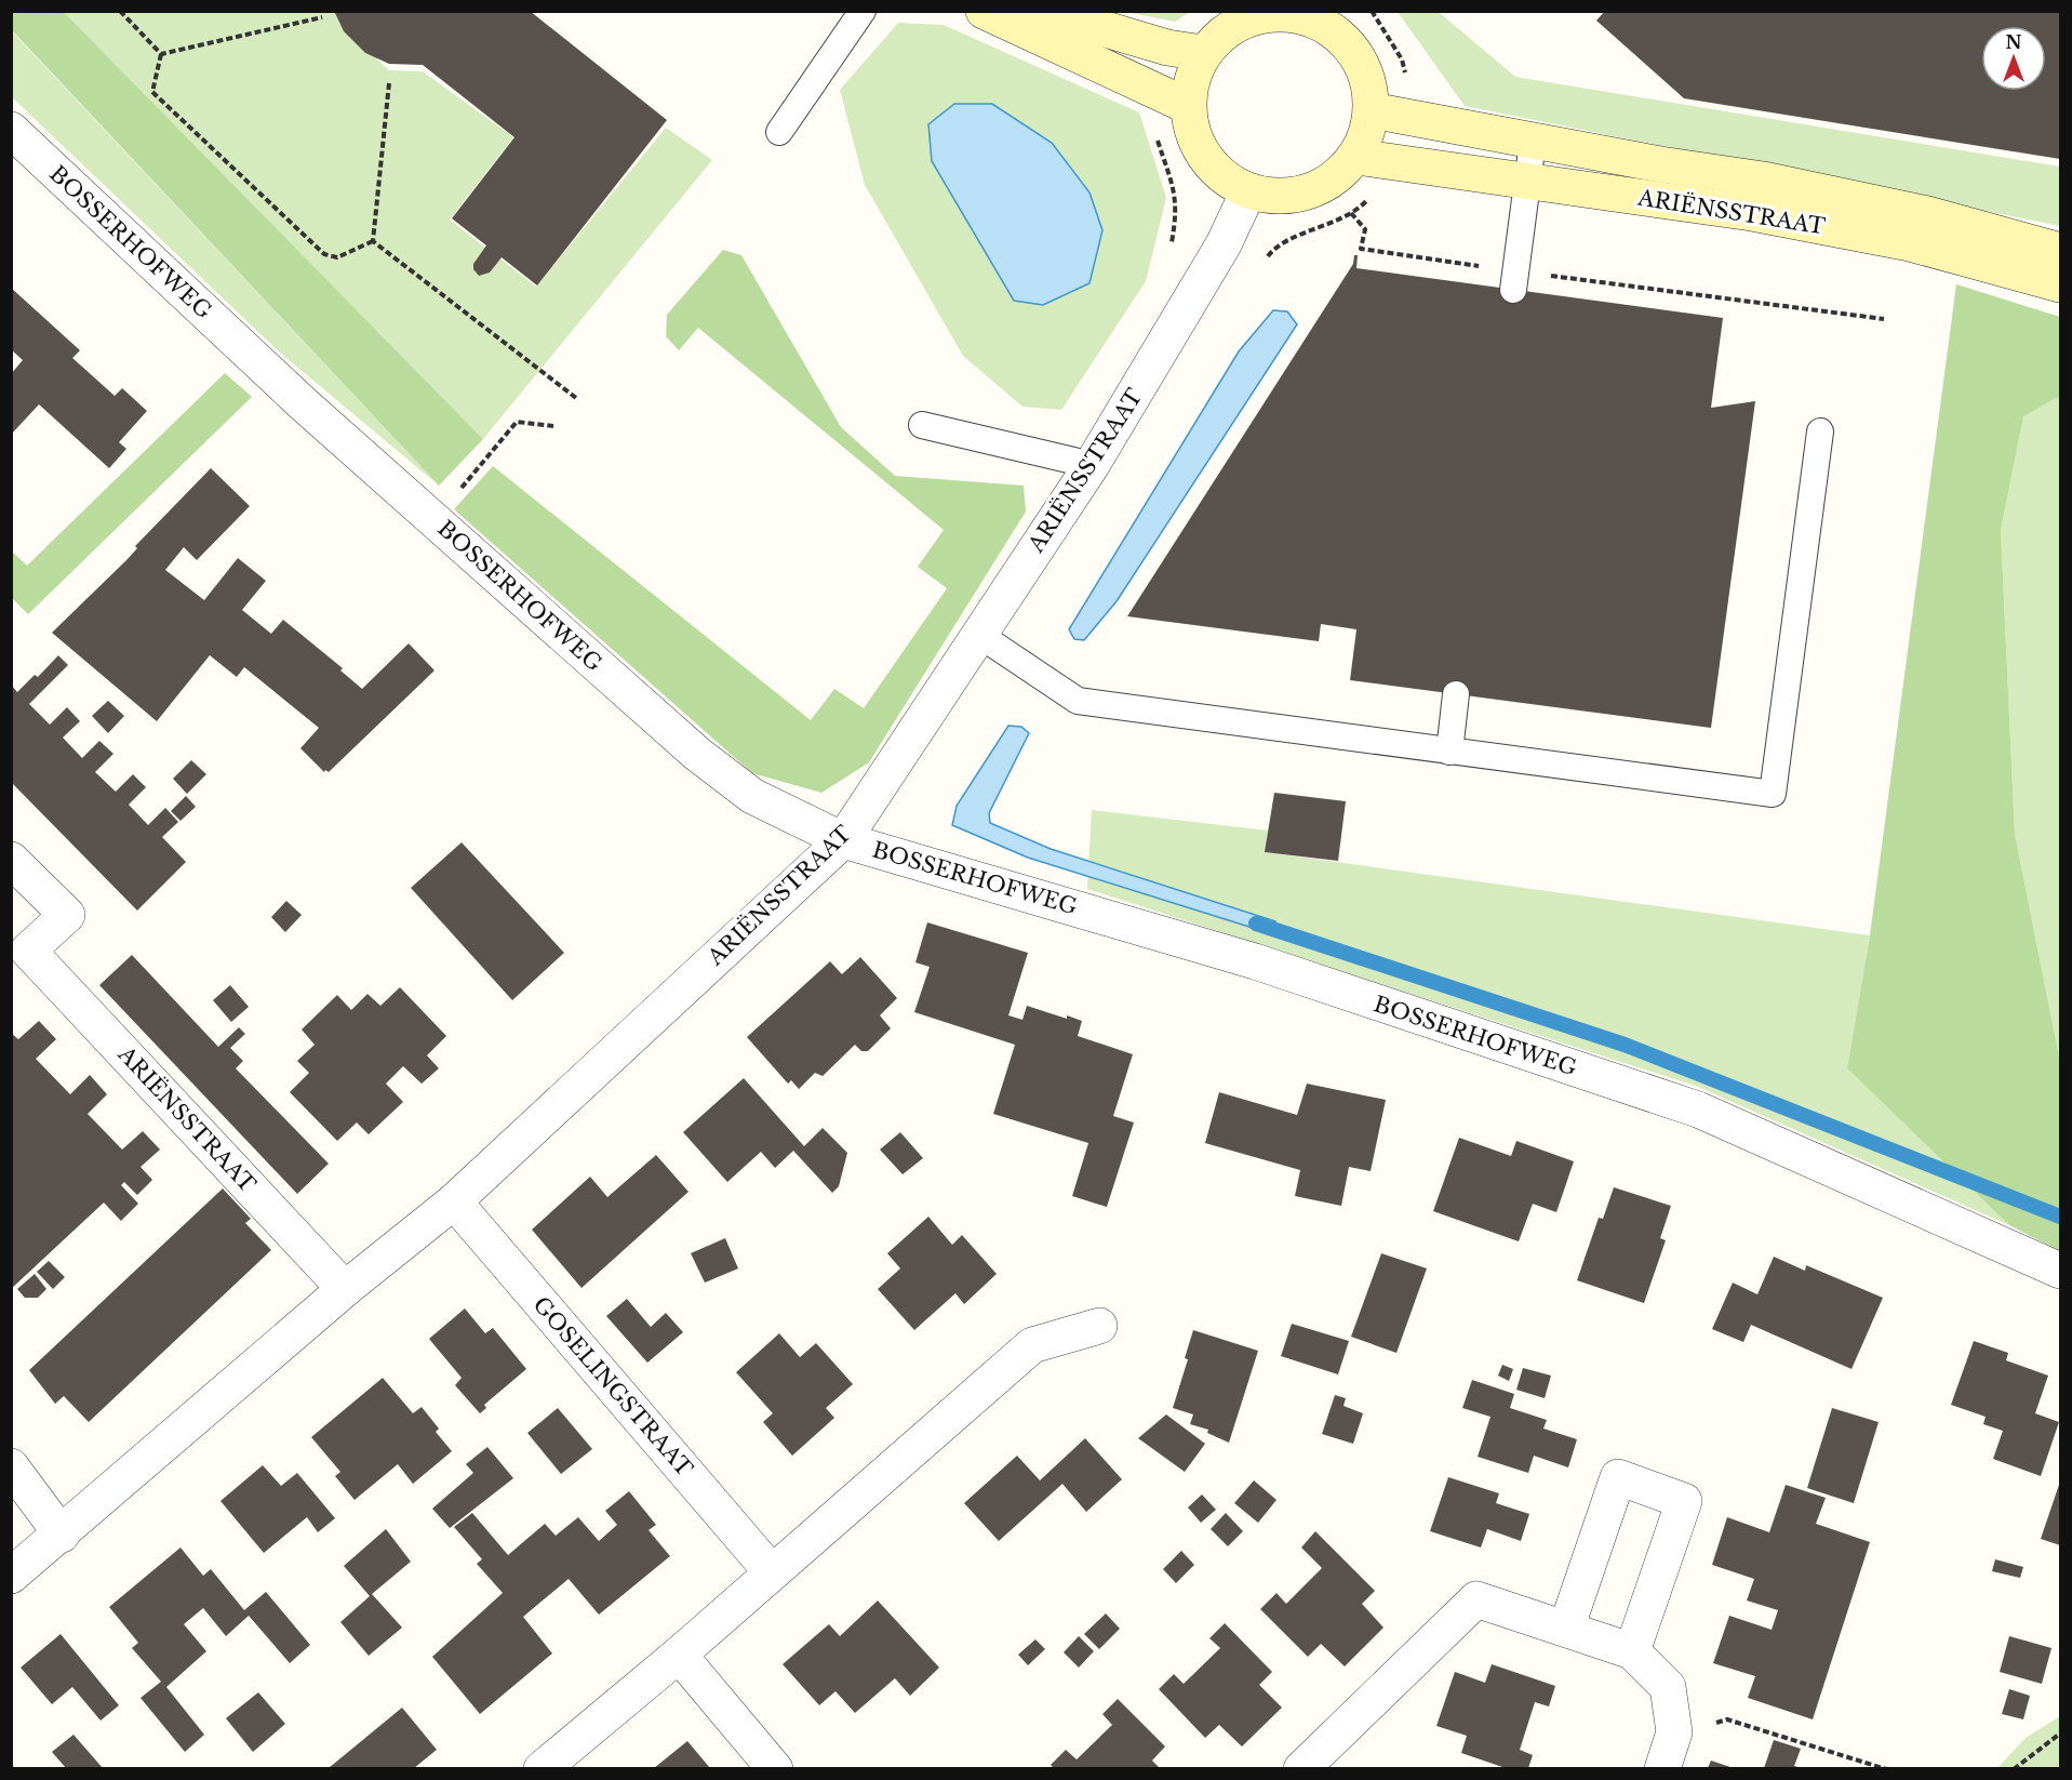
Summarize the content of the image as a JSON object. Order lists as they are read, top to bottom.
{
  "streets": {
    "main road": ["ARIËNSSTRAAT"],
    "street": ["BOSSERHOFWEG", "GOSELINGSTRAAT"]
  },
  "crossings": [
    ["ARIËNSSTRAAT", "BOSSERHOFWEG"],
    ["ARIËNSSTRAAT", "GOSELINGSTRAAT"]
  ],
  "north": "top"
}
